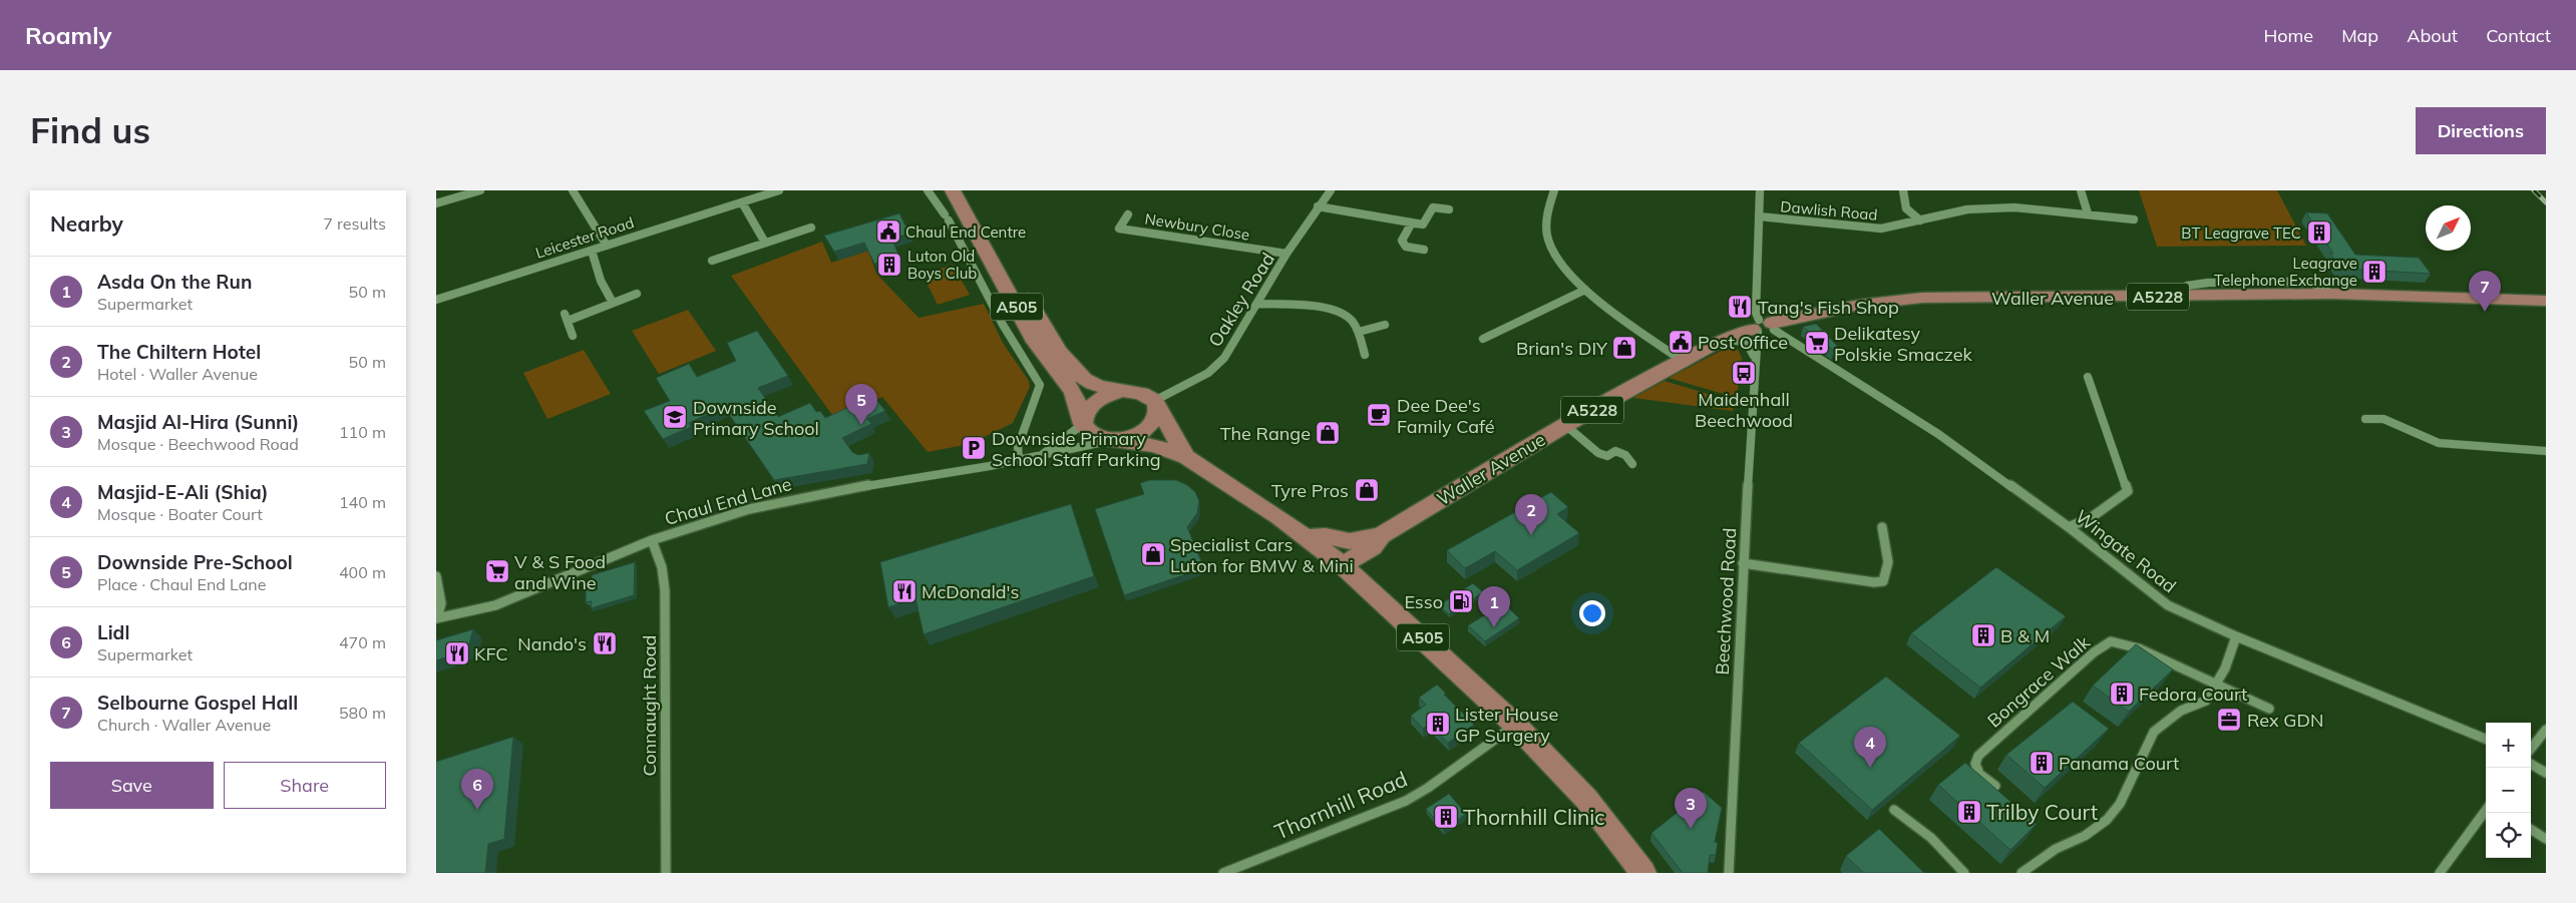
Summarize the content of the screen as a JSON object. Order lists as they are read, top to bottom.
{
  "streets": {
    "main road": ["A5228", "Waller Avenue", "A505"],
    "street": [
      "Dawlish Road",
      "Newbury Close",
      "Leicester Road",
      "Oakley Road",
      "Chaul End Lane",
      "Wingate Road",
      "Beechwood Road",
      "Bongrace Walk",
      "Connaught Road",
      "Thornhill Road"
    ]
  },
  "crossings": [
    ["Dawlish Road", "Beechwood Road"],
    ["Newbury Close", "Oakley Road"],
    ["Waller Avenue", "A505"],
    ["Waller Avenue", "Wingate Road"],
    ["Waller Avenue", "Beechwood Road"],
    ["Oakley Road", "A505"],
    ["Oakley Road", "Chaul End Lane"],
    ["A505", "Chaul End Lane"],
    ["A505", "Thornhill Road"],
    ["Chaul End Lane", "Connaught Road"],
    ["Wingate Road", "Beechwood Road"]
  ],
  "places": {
    "public building": ["Chaul End Centre", "Post Office"],
    "building": [
      "BT Leagrave TEC",
      "Luton Old Boys Club",
      "Leagrave Telephone Exchange",
      "B & M",
      "Fedora Court",
      "Lister House GP Surgery",
      "Panama Court",
      "Trilby Court",
      "Thornhill Clinic"
    ],
    "restaurant": [
      "Tang's Fish Shop",
      "McDonald's",
      "Nando's",
      "KFC"
    ],
    "supermarket": ["Delikatesy Polskie Smaczek", "V & S Food and Wine"],
    "shop": [
      "Brian's DIY",
      "The Range",
      "Tyre Pros",
      "Specialist Cars Luton for BMW & Mini"
    ],
    "bus stop": ["Maidenhall Beechwood"],
    "cafe": ["Dee Dee's Family Café"],
    "school or university": ["Downside Primary School"],
    "parking": ["Downside Primary School Staff Parking"],
    "fuel station": ["Esso"],
    "office": ["Rex GDN"]
  },
  "north": "top right",
  "page": {
    "header": "Roamly",
    "nav": [
      "Home",
      "Map",
      "About",
      "Contact"
    ],
    "buttons": [
      "Directions",
      ["Save", "Share"]
    ],
    "title": "Find us",
    "heading": ["Nearby", "7 results"],
    "list": [
      {
        "mark": "1",
        "name": "Asda On the Run",
        "note": "Supermarket",
        "value": "50 m"
      },
      {
        "mark": "2",
        "name": "The Chiltern Hotel",
        "note": "Hotel · Waller Avenue",
        "value": "50 m"
      },
      {
        "mark": "3",
        "name": "Masjid Al-Hira (Sunni)",
        "note": "Mosque · Beechwood Road",
        "value": "110 m"
      },
      {
        "mark": "4",
        "name": "Masjid-E-Ali (Shia)",
        "note": "Mosque · Boater Court",
        "value": "140 m"
      },
      {
        "mark": "5",
        "name": "Downside Pre-School",
        "note": "Place · Chaul End Lane",
        "value": "400 m"
      },
      {
        "mark": "6",
        "name": "Lidl",
        "note": "Supermarket",
        "value": "470 m"
      },
      {
        "mark": "7",
        "name": "Selbourne Gospel Hall",
        "note": "Church · Waller Avenue",
        "value": "580 m"
      }
    ],
    "pins": [
      "7",
      "5",
      "2",
      "1",
      "4",
      "6",
      "3"
    ],
    "map_buttons": ["+", "−"]
  }
}
